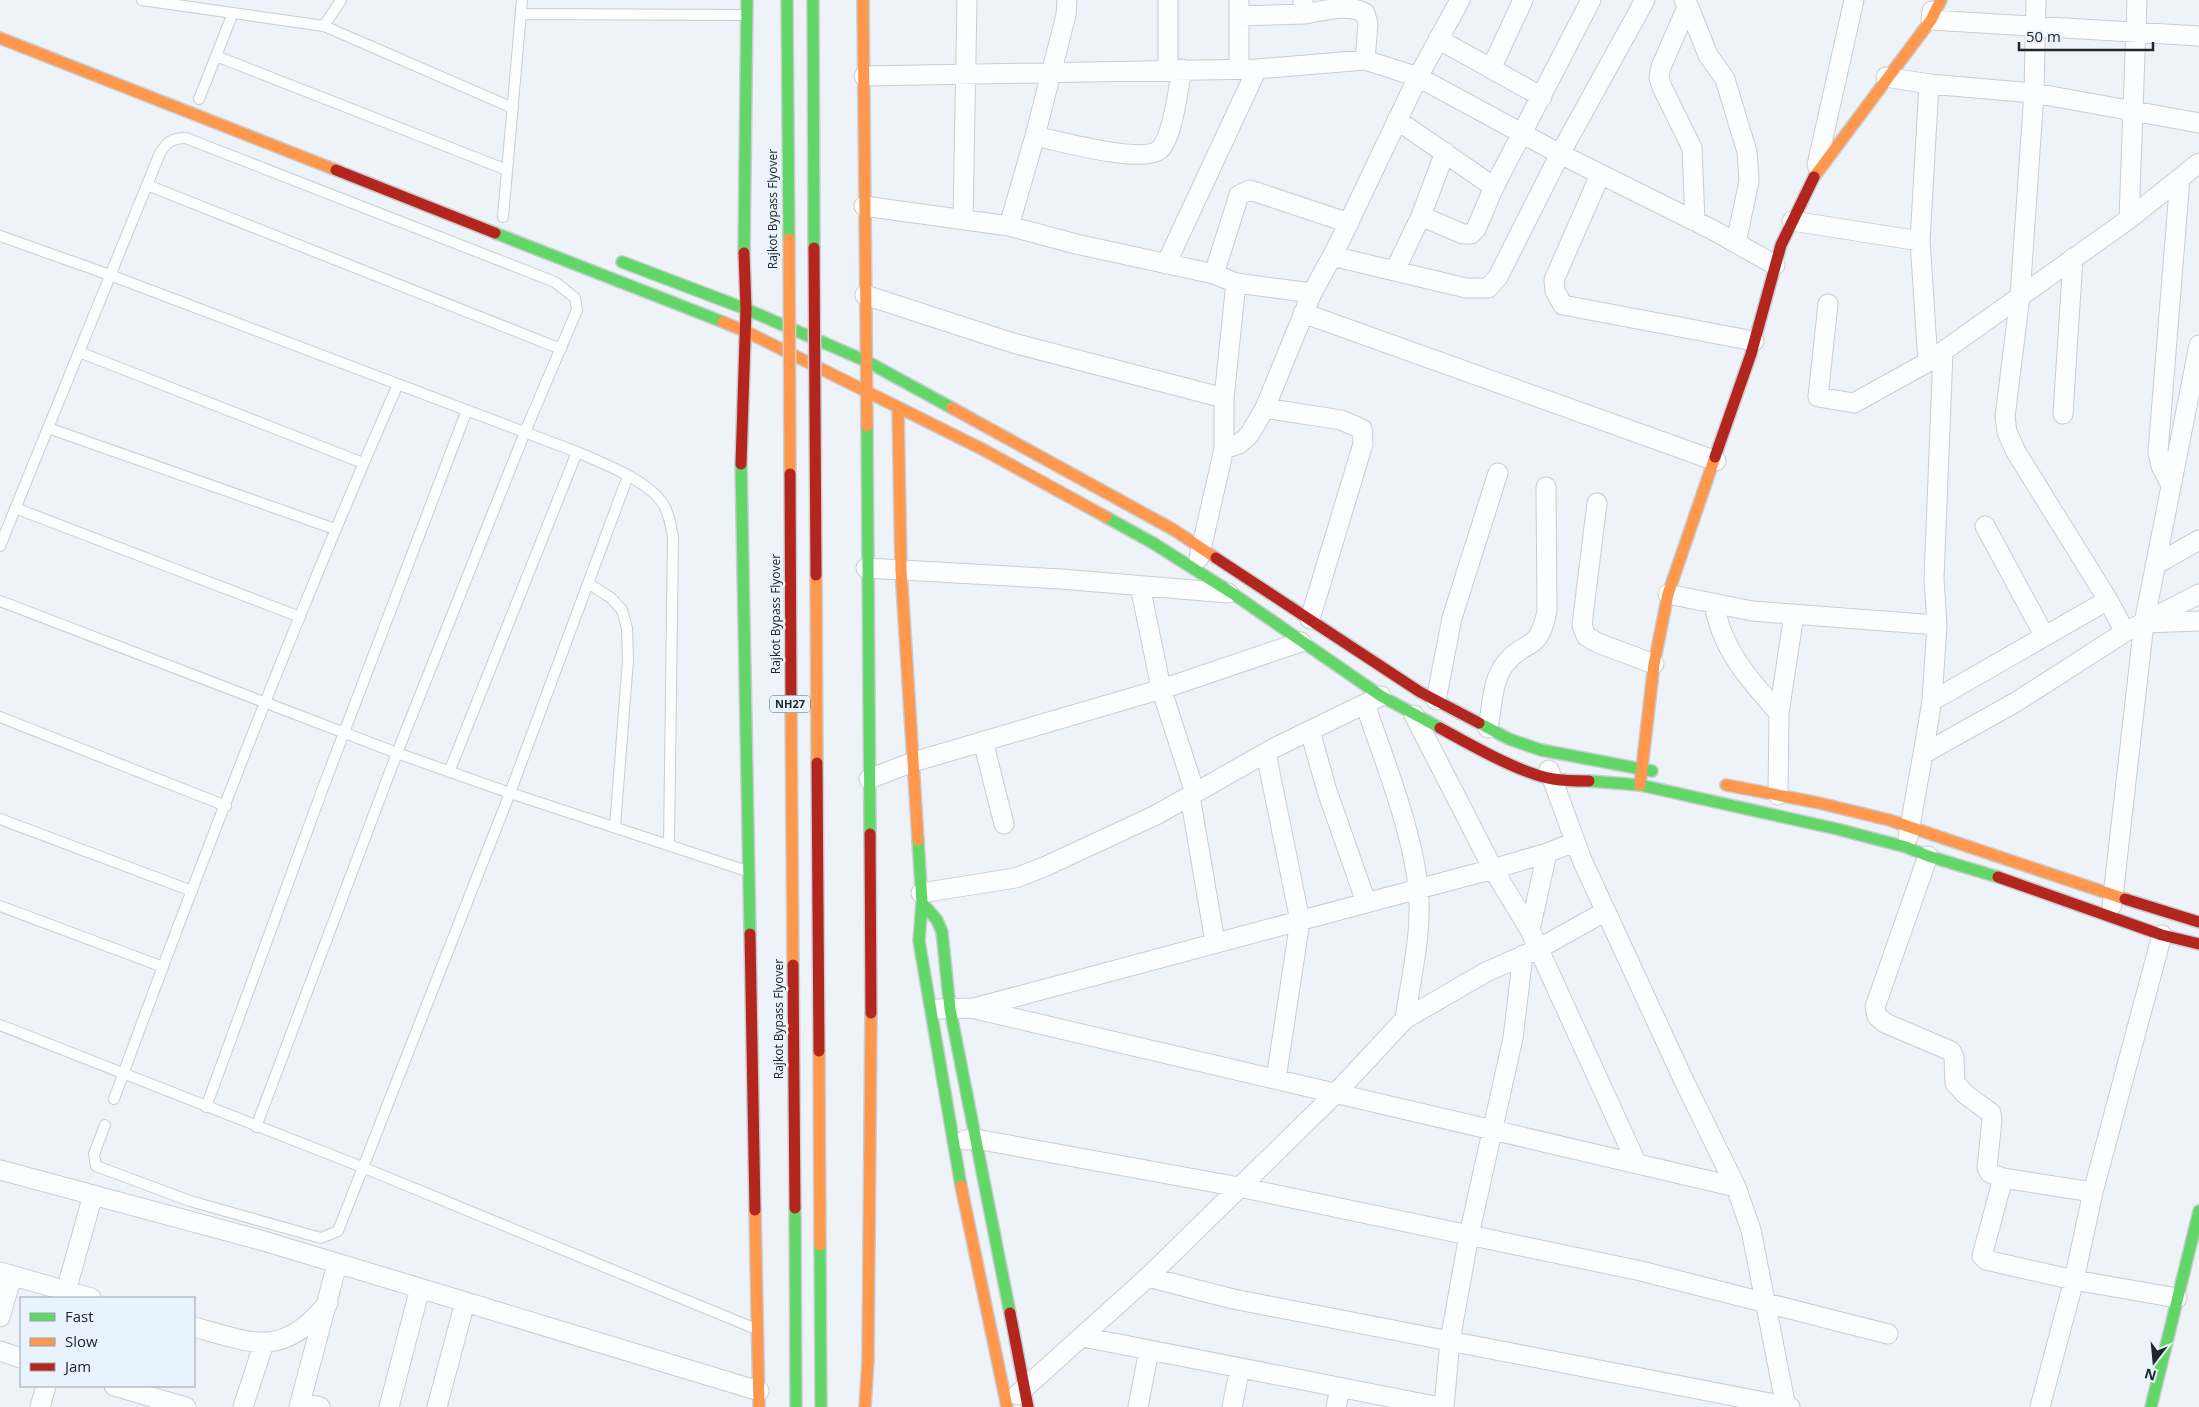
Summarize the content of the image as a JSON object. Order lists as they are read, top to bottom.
{
  "streets": {
    "main road": ["Rajkot Bypass Flyover", "NH27"]
  },
  "legend": ["Fast", "Slow", "Jam"],
  "scale_bar": "50 m",
  "north": "bottom"
}
